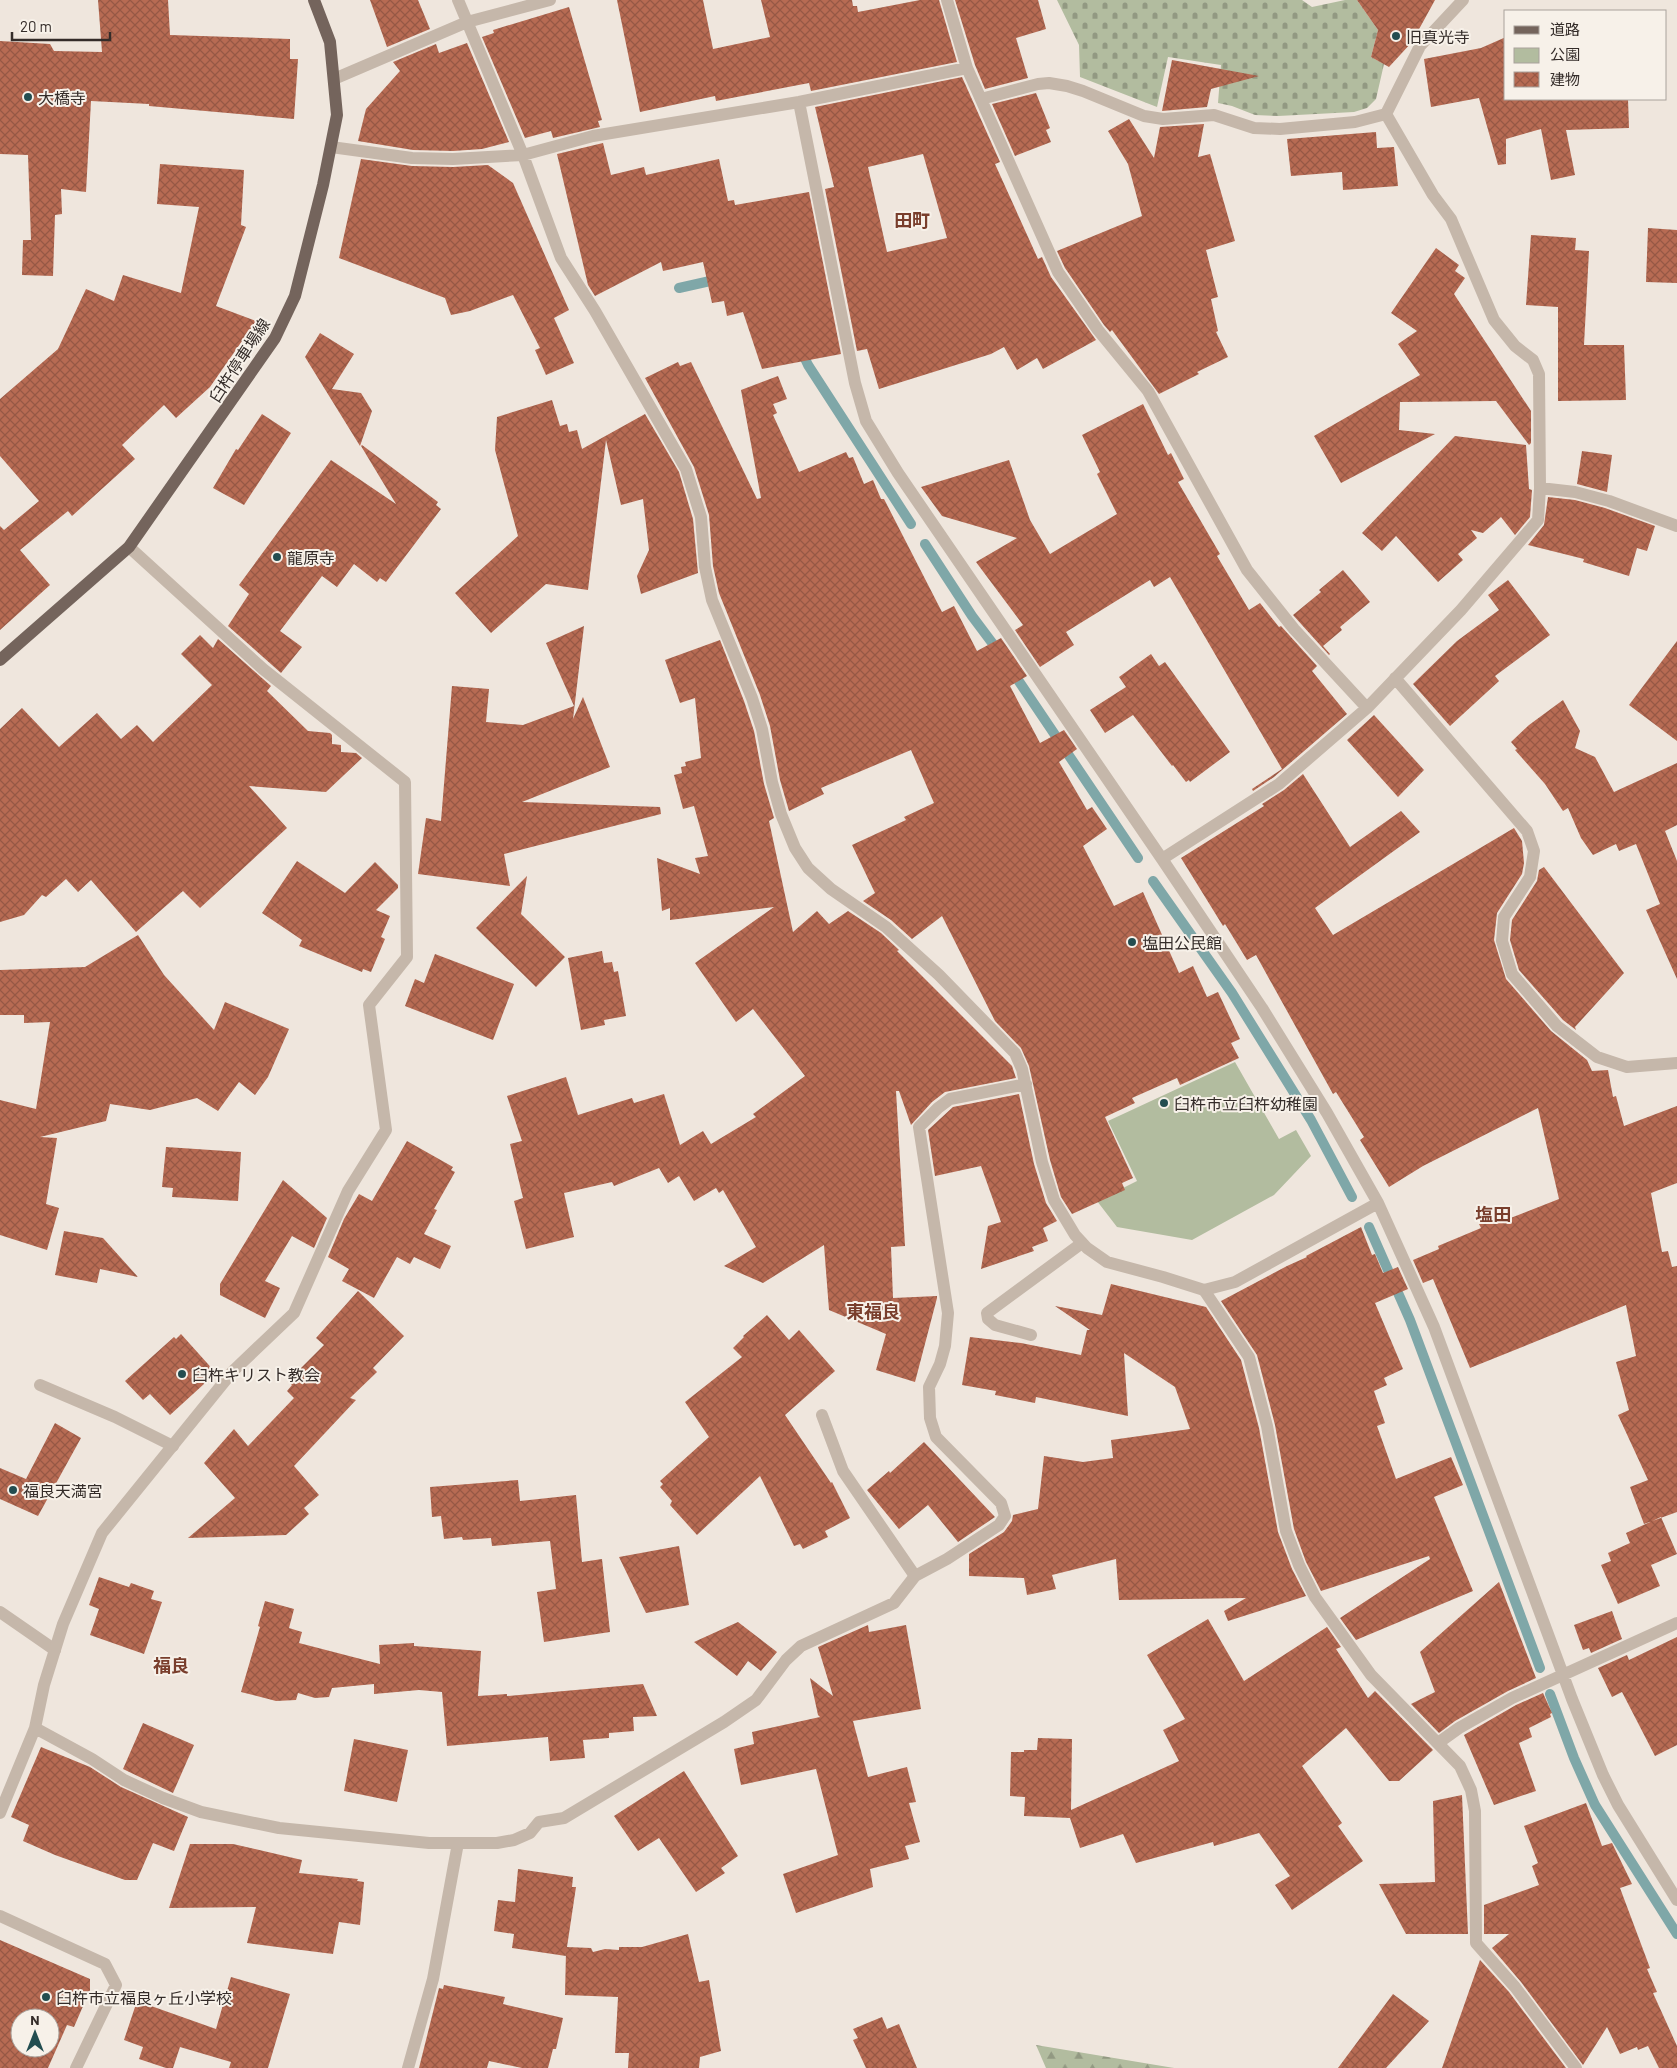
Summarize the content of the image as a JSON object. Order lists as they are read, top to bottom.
{
  "streets": {
    "main road": ["臼杵停車場線"]
  },
  "districts": [
    "田町",
    "塩田",
    "東福良",
    "福良"
  ],
  "places": [
    "旧真光寺",
    "大橋寺",
    "龍原寺",
    "塩田公民館",
    "臼杵市立臼杵幼稚園",
    "臼杵キリスト教会",
    "福良天満宮",
    "臼杵市立福良ヶ丘小学校"
  ],
  "legend": ["道路", "公園", "建物"],
  "scale_bar": "20 m",
  "north": "top"
}
